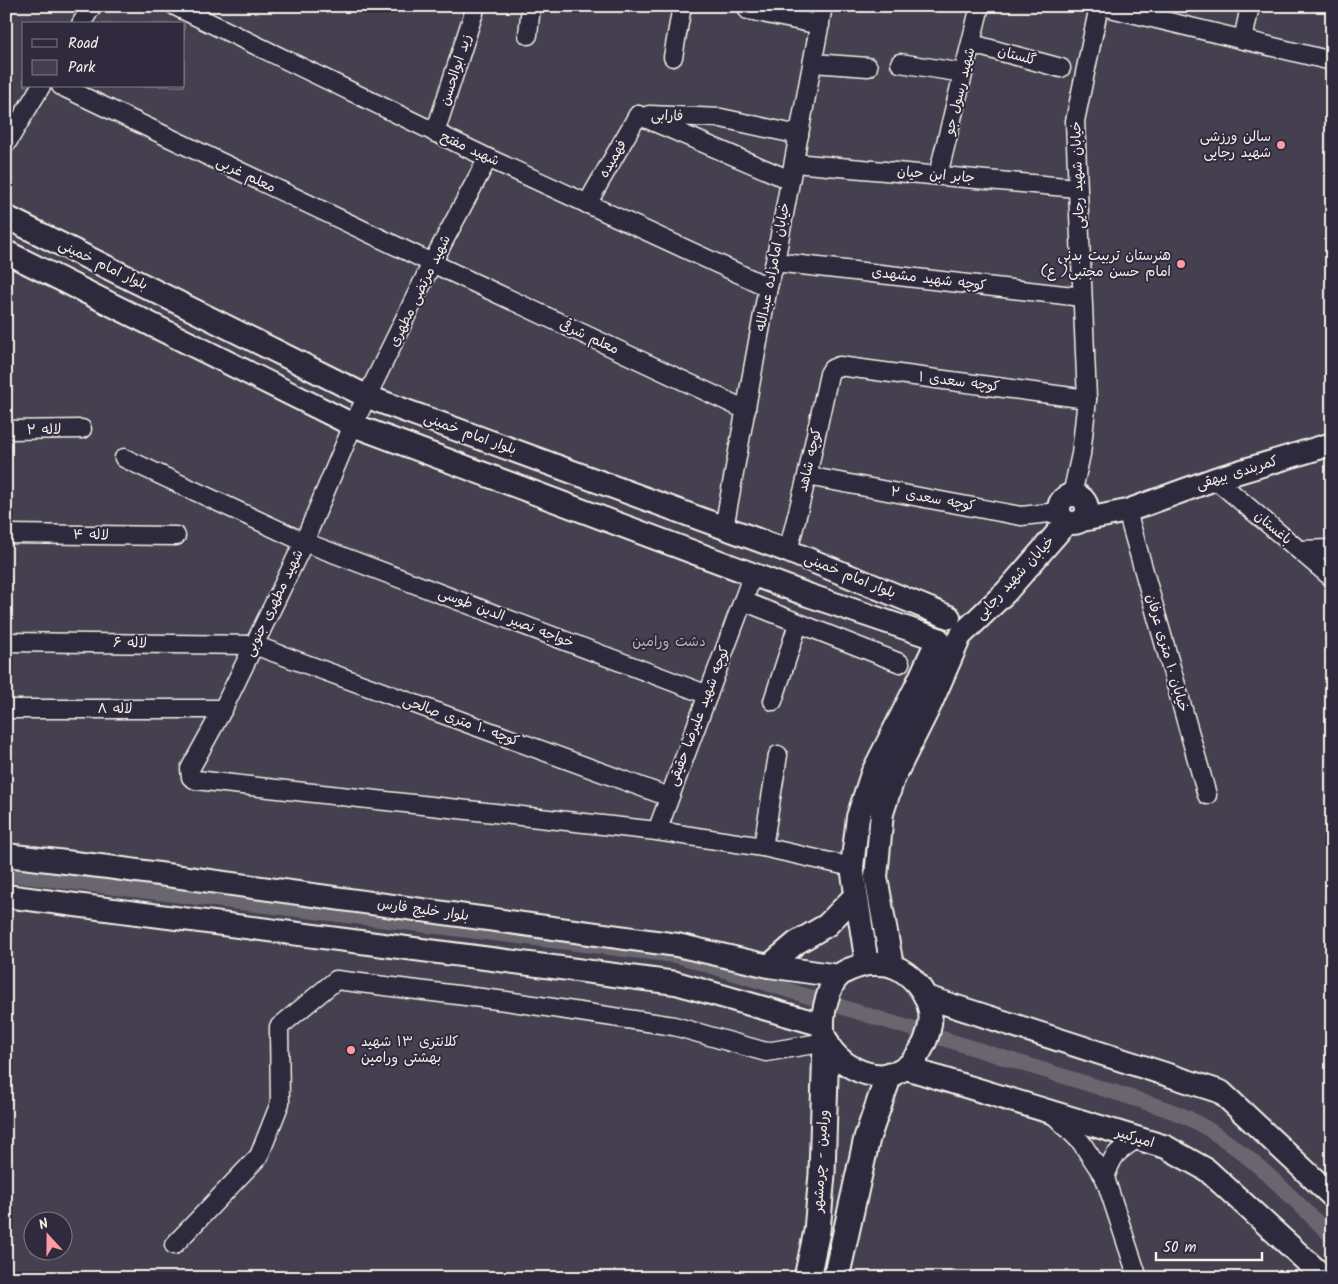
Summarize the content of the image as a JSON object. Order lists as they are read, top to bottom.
{
  "streets": {
    "highway": ["ورامین - چرمشهر"],
    "main road": [
      "خیابان شهید رجایی",
      "بلوار امام خمینی",
      "کمربندی بیهقی",
      "بلوار خلیج فارس",
      "امیرکبیر"
    ],
    "street": [
      "گلستان",
      "زید ابوالحسن",
      "شهید رسول جو",
      "فارابی",
      "شهید مفتح",
      "فهمیده",
      "معلم غربی",
      "جابر ابن حیان",
      "خیابان امامزاده عبدالله",
      "کوچه شهید مشهدی",
      "شهید مرتضی مطهری",
      "معلم شرقی",
      "کوچه سعدی ۱",
      "لاله ۲",
      "کوچه شاهد",
      "کوچه سعدی ۲",
      "باغستان",
      "لاله ۴",
      "شهید مطهری جنوبی",
      "خواجه نصیر الدین طوسی",
      "لاله ۶",
      "خیابان ۱۰ متری عرفان",
      "لاله ۸",
      "کوچه شهید علیرضا حقیقی",
      "کوچه ۱۰ متری صالحی"
    ]
  },
  "crossings": [
    ["گلستان", "شهید رسول جو"],
    ["زید ابوالحسن", "شهید مفتح"],
    ["شهید رسول جو", "جابر ابن حیان"],
    ["فارابی", "فهمیده"],
    ["فارابی", "خیابان امامزاده عبدالله"],
    ["شهید مفتح", "فهمیده"],
    ["شهید مفتح", "خیابان امامزاده عبدالله"],
    ["شهید مفتح", "شهید مرتضی مطهری"],
    ["معلم غربی", "شهید مرتضی مطهری"],
    ["معلم غربی", "معلم شرقی"],
    ["جابر ابن حیان", "خیابان شهید رجایی"],
    ["جابر ابن حیان", "خیابان امامزاده عبدالله"],
    ["خیابان شهید رجایی", "بلوار امام خمینی"],
    ["خیابان شهید رجایی", "کوچه شهید مشهدی"],
    ["خیابان شهید رجایی", "کوچه سعدی ۱"],
    ["خیابان شهید رجایی", "کمربندی بیهقی"],
    ["خیابان شهید رجایی", "کوچه سعدی ۲"],
    ["بلوار امام خمینی", "خیابان امامزاده عبدالله"],
    ["بلوار امام خمینی", "شهید مرتضی مطهری"],
    ["بلوار امام خمینی", "کوچه شاهد"],
    ["بلوار امام خمینی", "شهید مطهری جنوبی"],
    ["بلوار امام خمینی", "کوچه شهید علیرضا حقیقی"],
    ["خیابان امامزاده عبدالله", "کوچه شهید مشهدی"],
    ["خیابان امامزاده عبدالله", "معلم شرقی"],
    ["شهید مرتضی مطهری", "معلم شرقی"],
    ["شهید مرتضی مطهری", "شهید مطهری جنوبی"],
    ["کوچه سعدی ۱", "کوچه شاهد"],
    ["کوچه شاهد", "کوچه سعدی ۲"],
    ["کمربندی بیهقی", "کوچه سعدی ۲"],
    ["کمربندی بیهقی", "باغستان"],
    ["کمربندی بیهقی", "خیابان ۱۰ متری عرفان"],
    ["شهید مطهری جنوبی", "خواجه نصیر الدین طوسی"],
    ["شهید مطهری جنوبی", "لاله ۶"],
    ["شهید مطهری جنوبی", "لاله ۸"],
    ["شهید مطهری جنوبی", "کوچه شهید علیرضا حقیقی"],
    ["شهید مطهری جنوبی", "کوچه ۱۰ متری صالحی"],
    ["خواجه نصیر الدین طوسی", "کوچه شهید علیرضا حقیقی"],
    ["لاله ۶", "کوچه ۱۰ متری صالحی"],
    ["کوچه شهید علیرضا حقیقی", "کوچه ۱۰ متری صالحی"],
    ["بلوار خلیج فارس", "امیرکبیر"],
    ["بلوار خلیج فارس", "ورامین - چرمشهر"],
    ["امیرکبیر", "ورامین - چرمشهر"]
  ],
  "parks": ["دشت ورامین"],
  "places": ["سالن ورزشی شهید رجایی", "هنرستان تربیت بدنی امام حسن مجتبی( ع)", "کلانتری ۱۳ شهید بهشتی ورامین"],
  "legend": ["Road", "Park"],
  "scale_bar": "50 m",
  "north": "top"
}
